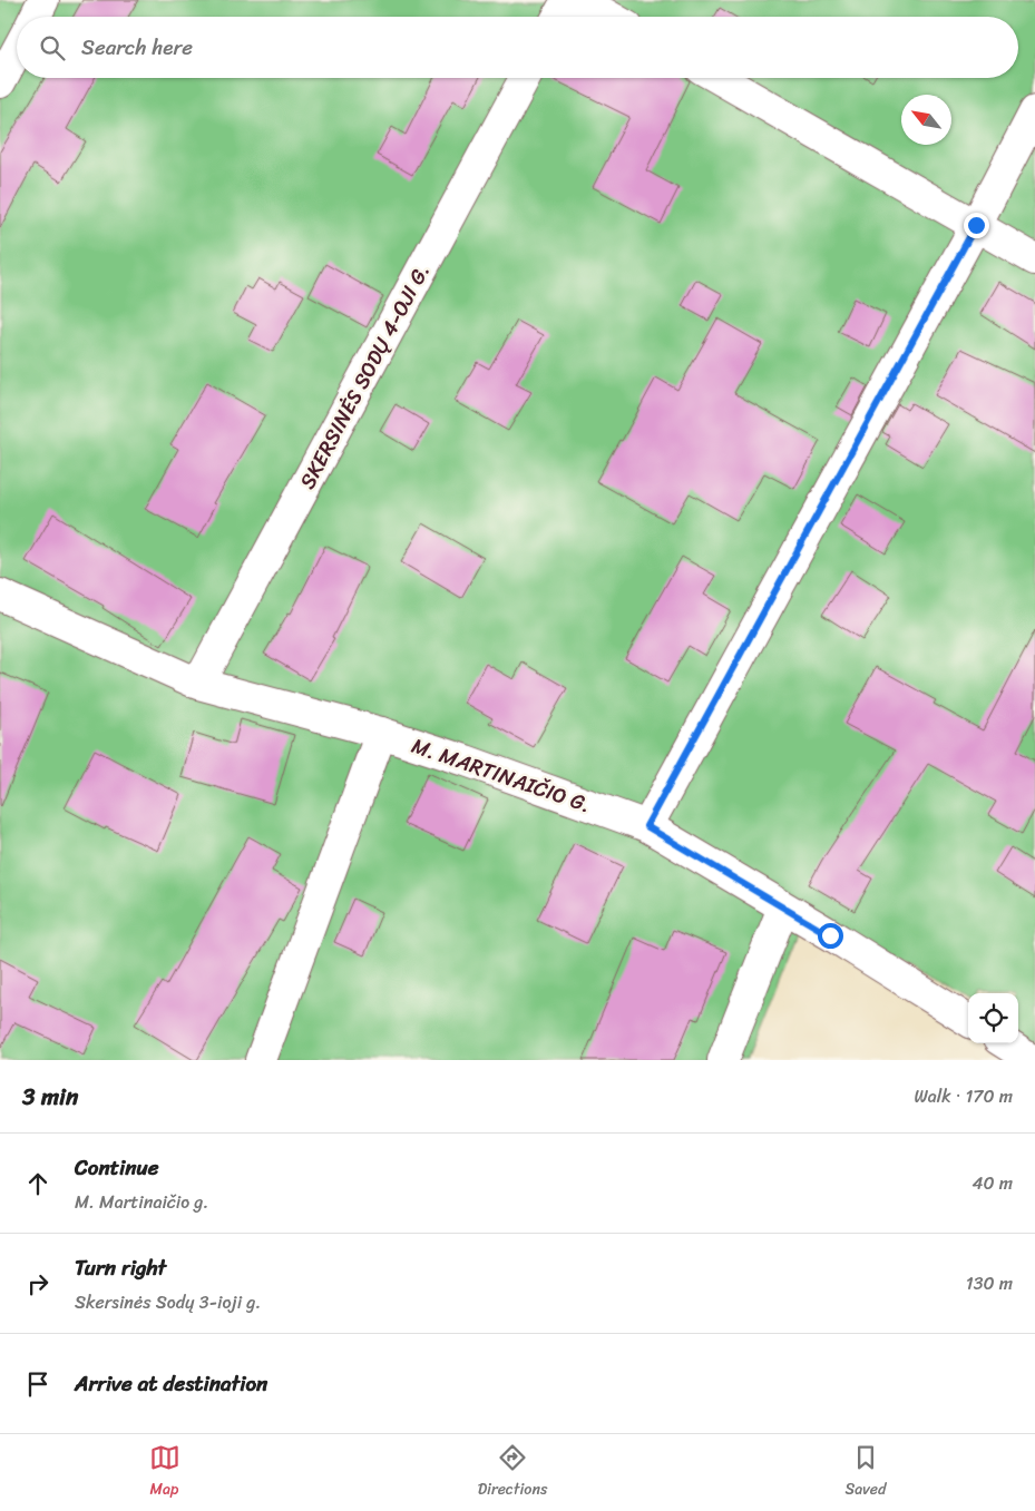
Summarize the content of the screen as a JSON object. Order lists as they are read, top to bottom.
{
  "streets": {
    "street": ["SKERSINĖS SODŲ 4-OJI G.", "M. MARTINAIČIO G."]
  },
  "crossings": [
    ["SKERSINĖS SODŲ 4-OJI G.", "M. MARTINAIČIO G."]
  ],
  "north": "top left",
  "page": {
    "search": "Search here",
    "heading": ["3 min", "Walk · 170 m"],
    "list": [
      ["Continue", "M. Martinaičio g.", "40 m"],
      ["Turn right", "Skersinės Sodų 3-ioji g.", "130 m"],
      "Arrive at destination"
    ],
    "nav": ["Map", "Directions", "Saved"]
  }
}
